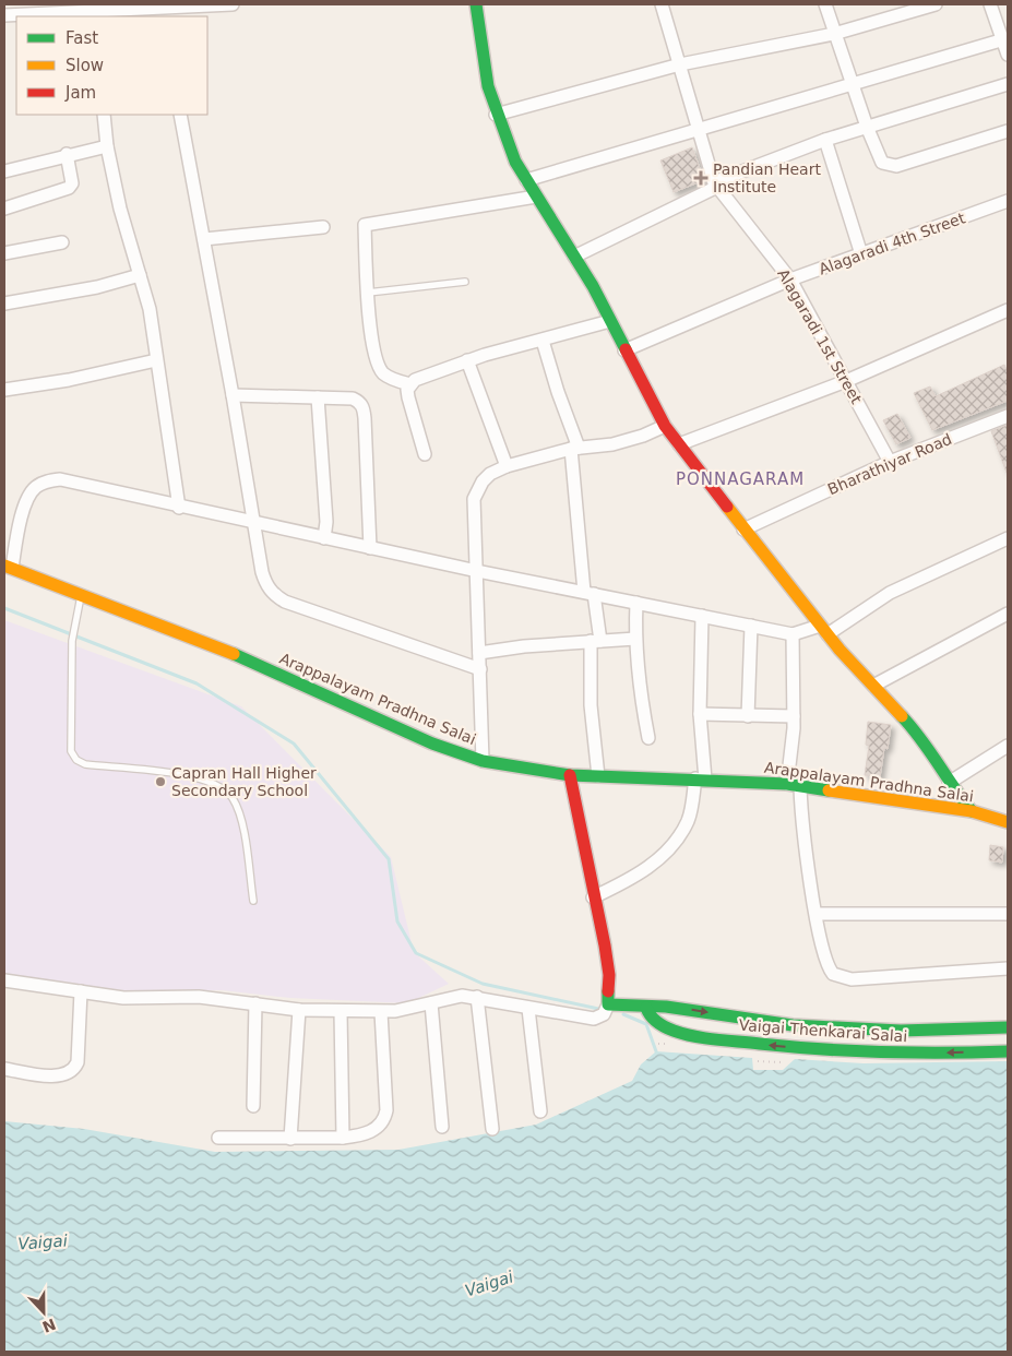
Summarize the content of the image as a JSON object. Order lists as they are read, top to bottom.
{
  "streets": {
    "street": [
      "Alagaradi 4th Street",
      "Alagaradi 1st Street",
      "Bharathiyar Road",
      "Arappalayam Pradhna Salai",
      "Vaigai Thenkarai Salai"
    ]
  },
  "crossings": [
    ["Alagaradi 4th Street", "Alagaradi 1st Street"],
    ["Alagaradi 1st Street", "Bharathiyar Road"]
  ],
  "districts": ["PONNAGARAM"],
  "water": ["Vaigai"],
  "places": {
    "health": ["Pandian Heart Institute"],
    "other": ["Capran Hall Higher Secondary School"]
  },
  "legend": ["Fast", "Slow", "Jam"],
  "north": "bottom"
}
